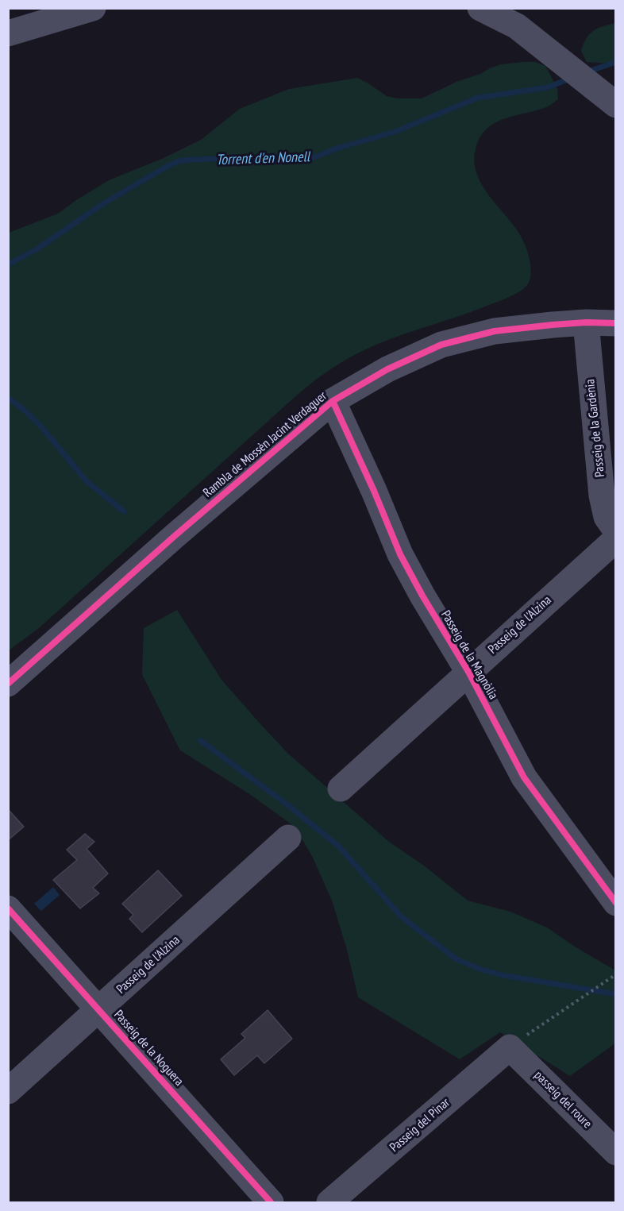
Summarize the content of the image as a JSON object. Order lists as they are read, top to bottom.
{
  "streets": {
    "street": [
      "Passeig de la Gardènia",
      "Rambla de Mossèn Jacint Verdaguer",
      "Passeig de l'Alzina",
      "Passeig de la Magnòlia",
      "Passeig de la Noguera",
      "passeig del roure",
      "Passeig del Pinar"
    ]
  },
  "crossings": [
    ["Passeig de la Gardènia", "Rambla de Mossèn Jacint Verdaguer"],
    ["Rambla de Mossèn Jacint Verdaguer", "Passeig de la Magnòlia"],
    ["Passeig de l'Alzina", "Passeig de la Magnòlia"],
    ["Passeig de l'Alzina", "Passeig de la Noguera"],
    ["passeig del roure", "Passeig del Pinar"]
  ],
  "water": ["Torrent d'en Nonell"]
}
